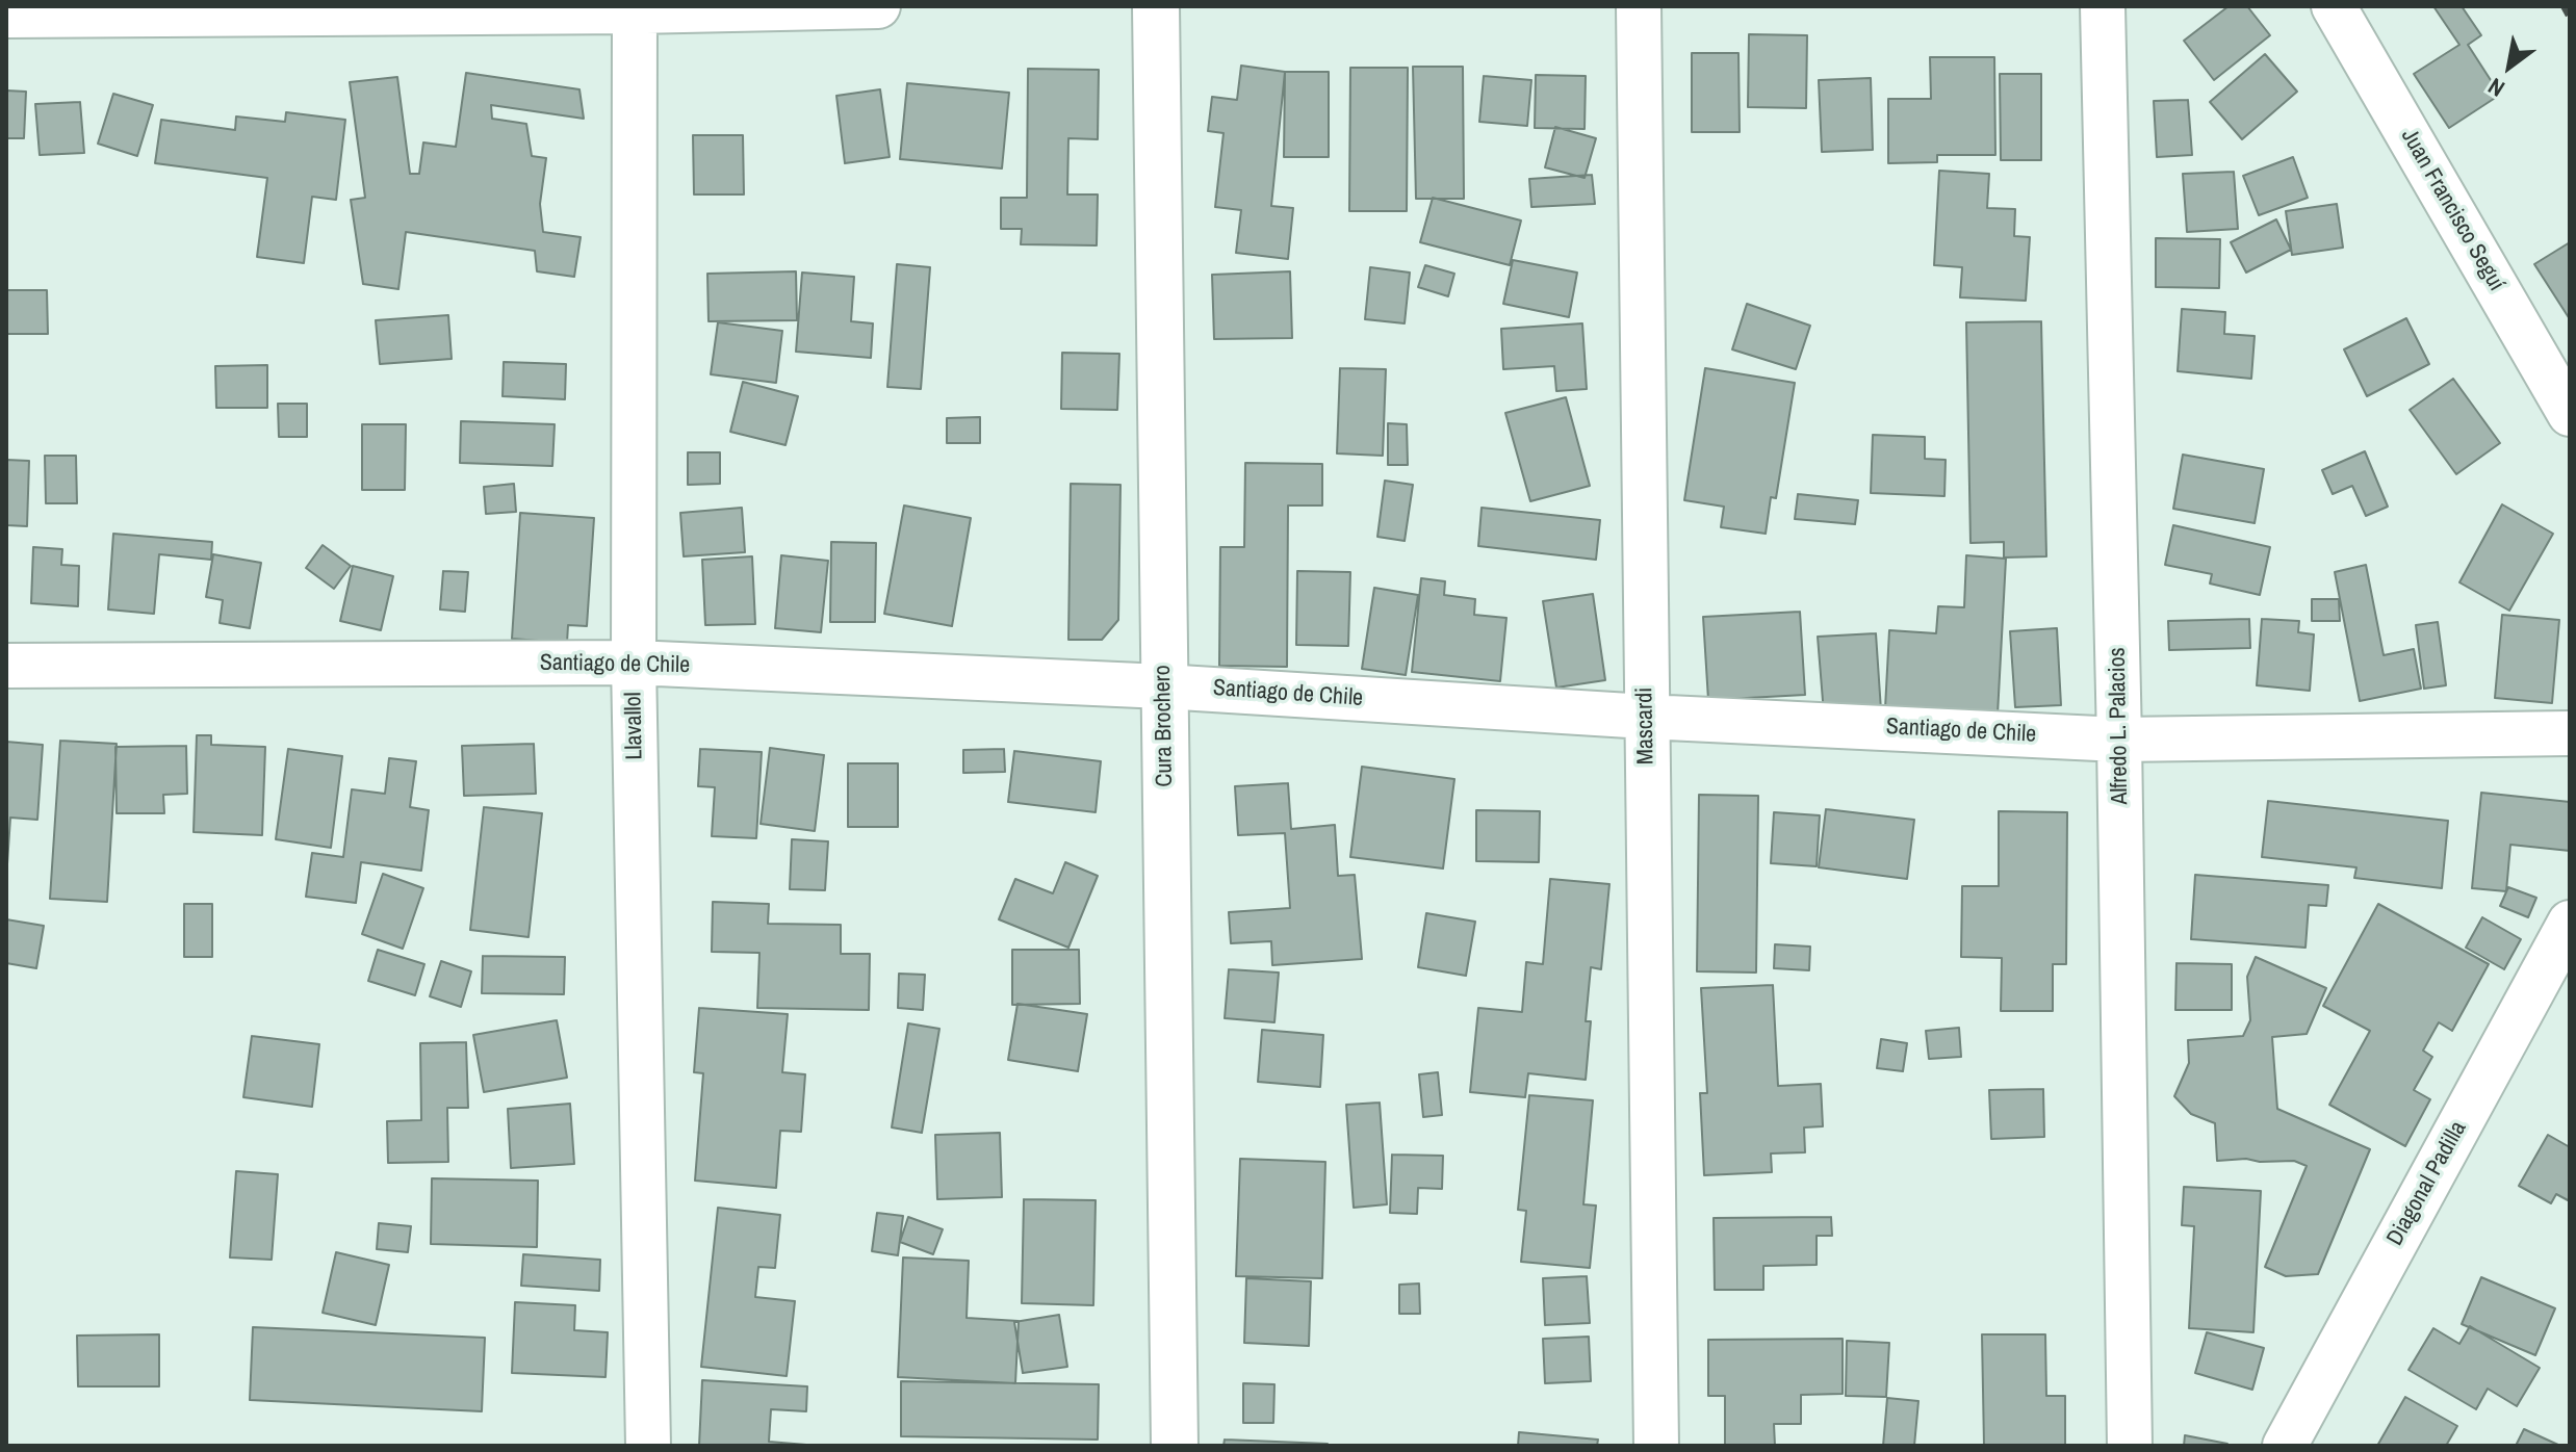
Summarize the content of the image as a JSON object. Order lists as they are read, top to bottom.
{
  "streets": {
    "street": [
      "Juan Francisco Seguí",
      "Santiago de Chile",
      "Llavallol",
      "Cura Brochero",
      "Mascardi",
      "Alfredo L. Palacios",
      "Diagonal Padilla"
    ]
  },
  "crossings": [
    ["Santiago de Chile", "Llavallol"],
    ["Santiago de Chile", "Cura Brochero"],
    ["Santiago de Chile", "Mascardi"],
    ["Santiago de Chile", "Alfredo L. Palacios"]
  ],
  "north": "bottom left"
}
